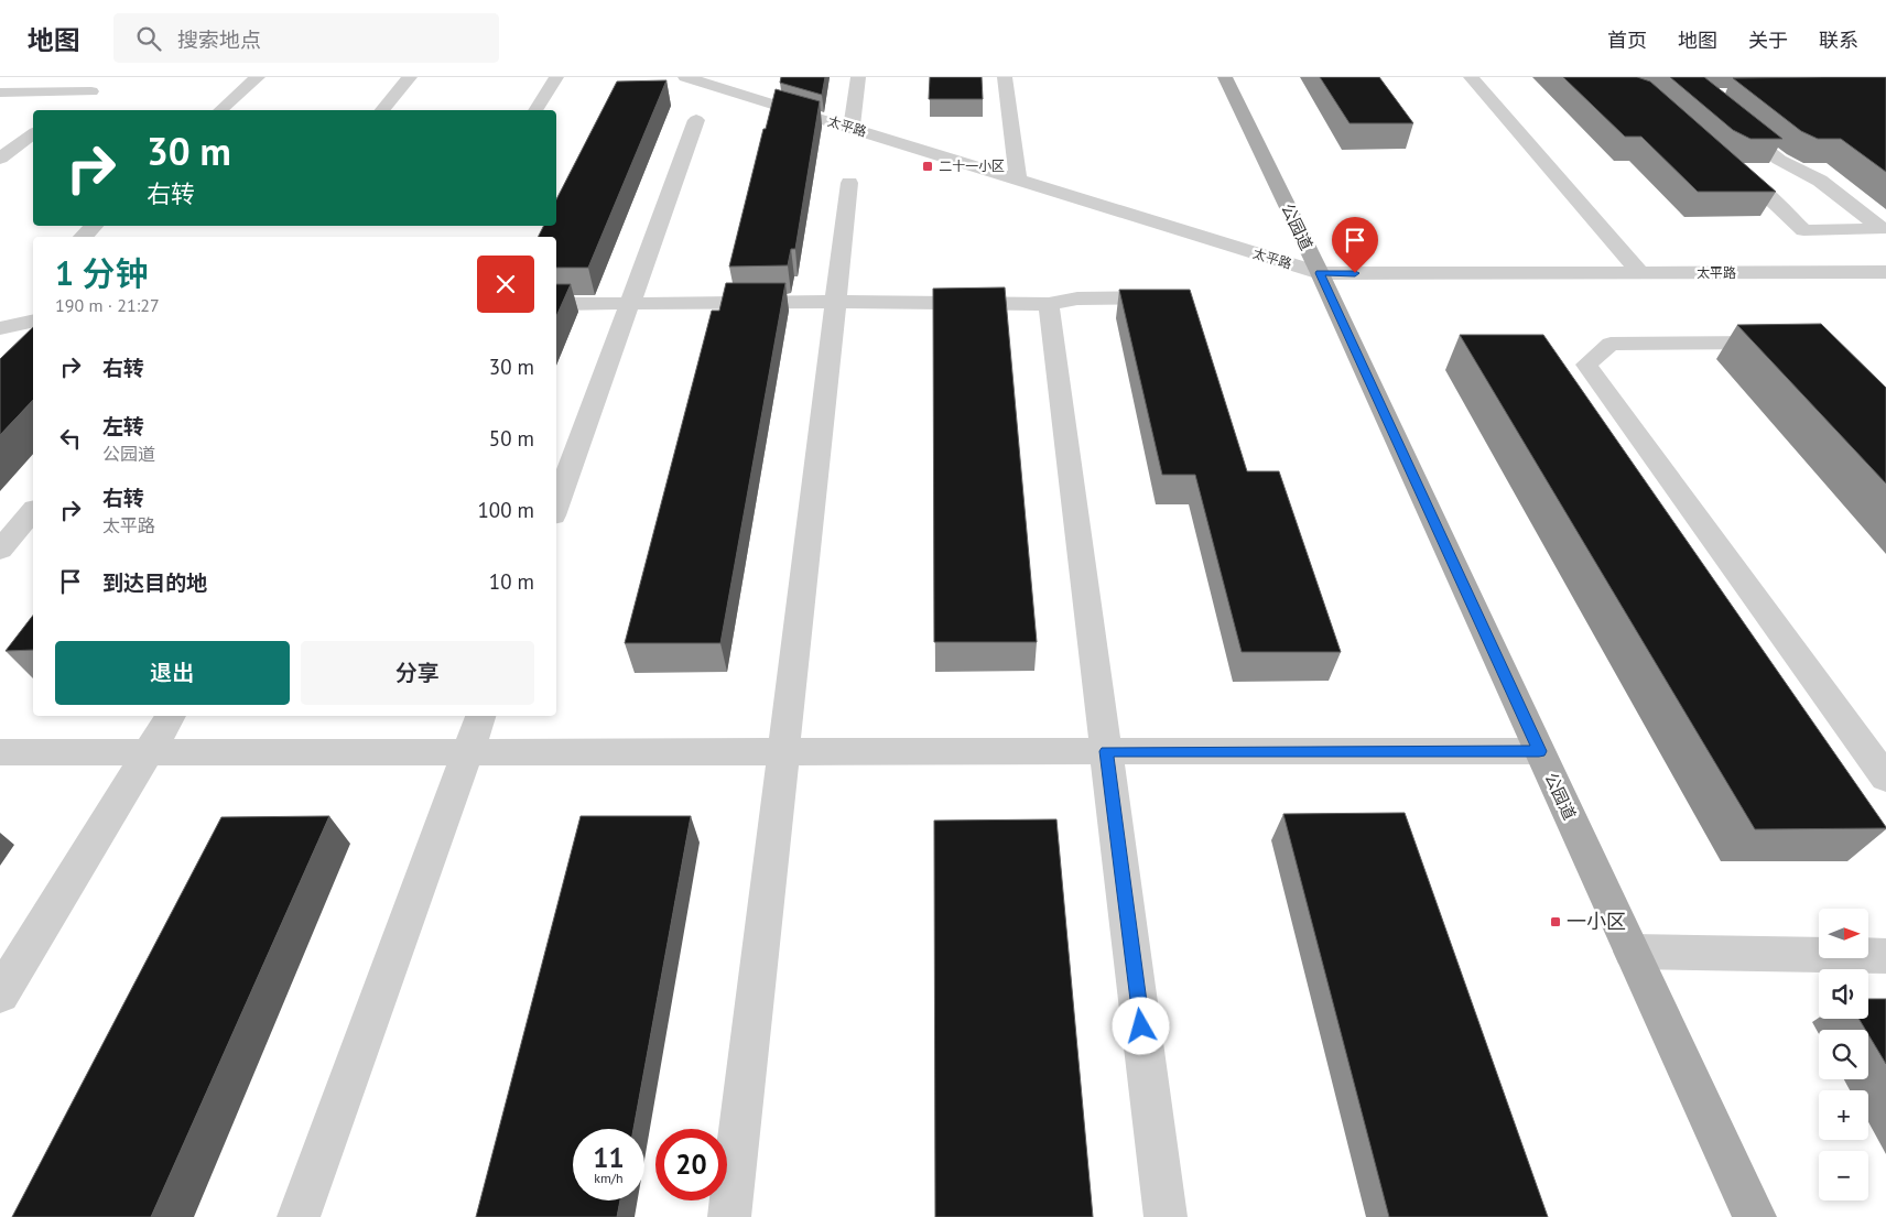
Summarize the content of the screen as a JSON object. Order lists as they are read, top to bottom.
{
  "streets": {
    "main road": ["公园道"],
    "street": ["太平路"]
  },
  "crossings": [
    ["太平路", "公园道"]
  ],
  "places": {
    "transit": ["二十一小区", "一小区"]
  },
  "north": "right",
  "page": {
    "header": "地图",
    "search": "搜索地点",
    "nav": [
      "首页",
      "地图",
      "关于",
      "联系"
    ],
    "turn": ["30 m", "右转"],
    "heading": ["1 分钟", "190 m · 21:27"],
    "list": [
      {
        "name": "右转",
        "value": "30 m"
      },
      {
        "name": "左转",
        "note": "公园道",
        "value": "50 m"
      },
      {
        "name": "右转",
        "note": "太平路",
        "value": "100 m"
      },
      {
        "name": "到达目的地",
        "value": "10 m"
      }
    ],
    "buttons": ["退出", "分享"],
    "map_buttons": ["+", "−"],
    "speed": "11 km/h",
    "limit": "20"
  }
}
